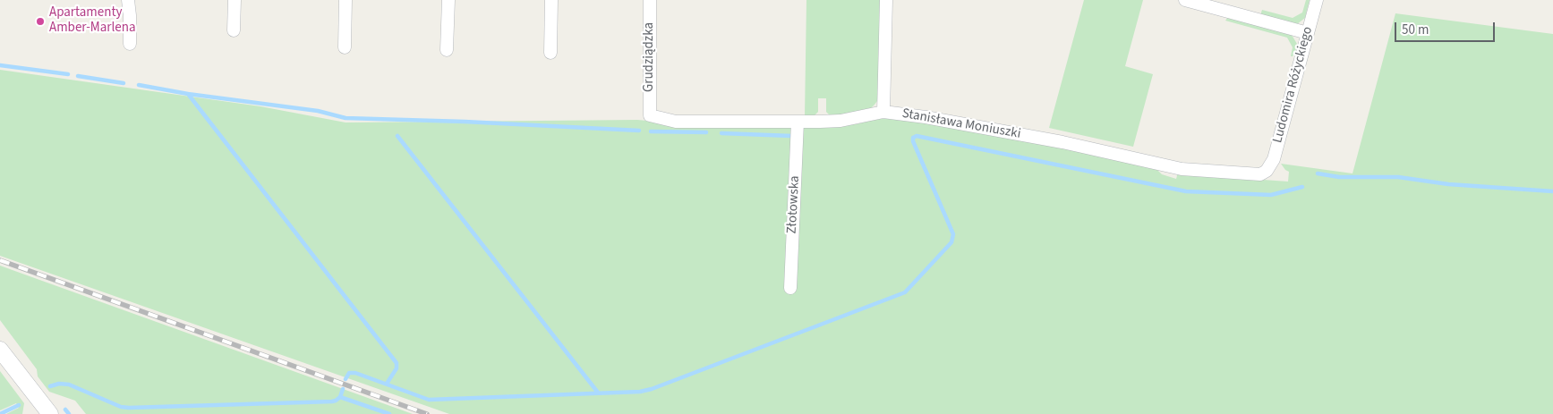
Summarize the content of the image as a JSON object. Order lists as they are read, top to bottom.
{
  "streets": {
    "street": [
      "Grudziądzka",
      "Ludomira Różyckiego",
      "Stanisława Moniuszki",
      "Złotowska"
    ]
  },
  "crossings": [
    ["Grudziądzka", "Stanisława Moniuszki"],
    ["Ludomira Różyckiego", "Stanisława Moniuszki"],
    ["Stanisława Moniuszki", "Złotowska"]
  ],
  "places": ["Apartamenty Amber-Marlena"],
  "scale_bar": "50 m"
}
